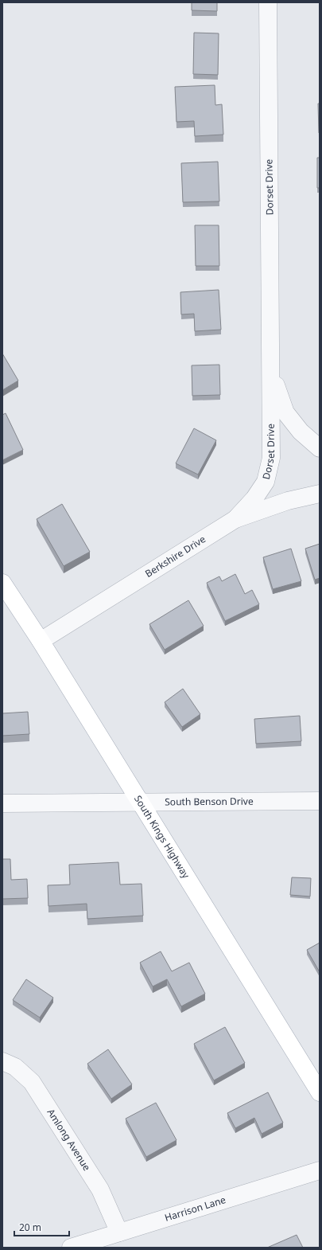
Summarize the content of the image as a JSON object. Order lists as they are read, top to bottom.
{
  "streets": {
    "main road": ["South Kings Highway"],
    "street": [
      "Dorset Drive",
      "Berkshire Drive",
      "South Benson Drive",
      "Amlong Avenue",
      "Harrison Lane"
    ]
  },
  "crossings": [
    ["Dorset Drive", "Berkshire Drive"],
    ["Berkshire Drive", "South Kings Highway"],
    ["South Benson Drive", "South Kings Highway"],
    ["Amlong Avenue", "Harrison Lane"]
  ],
  "scale_bar": "20 m"
}
